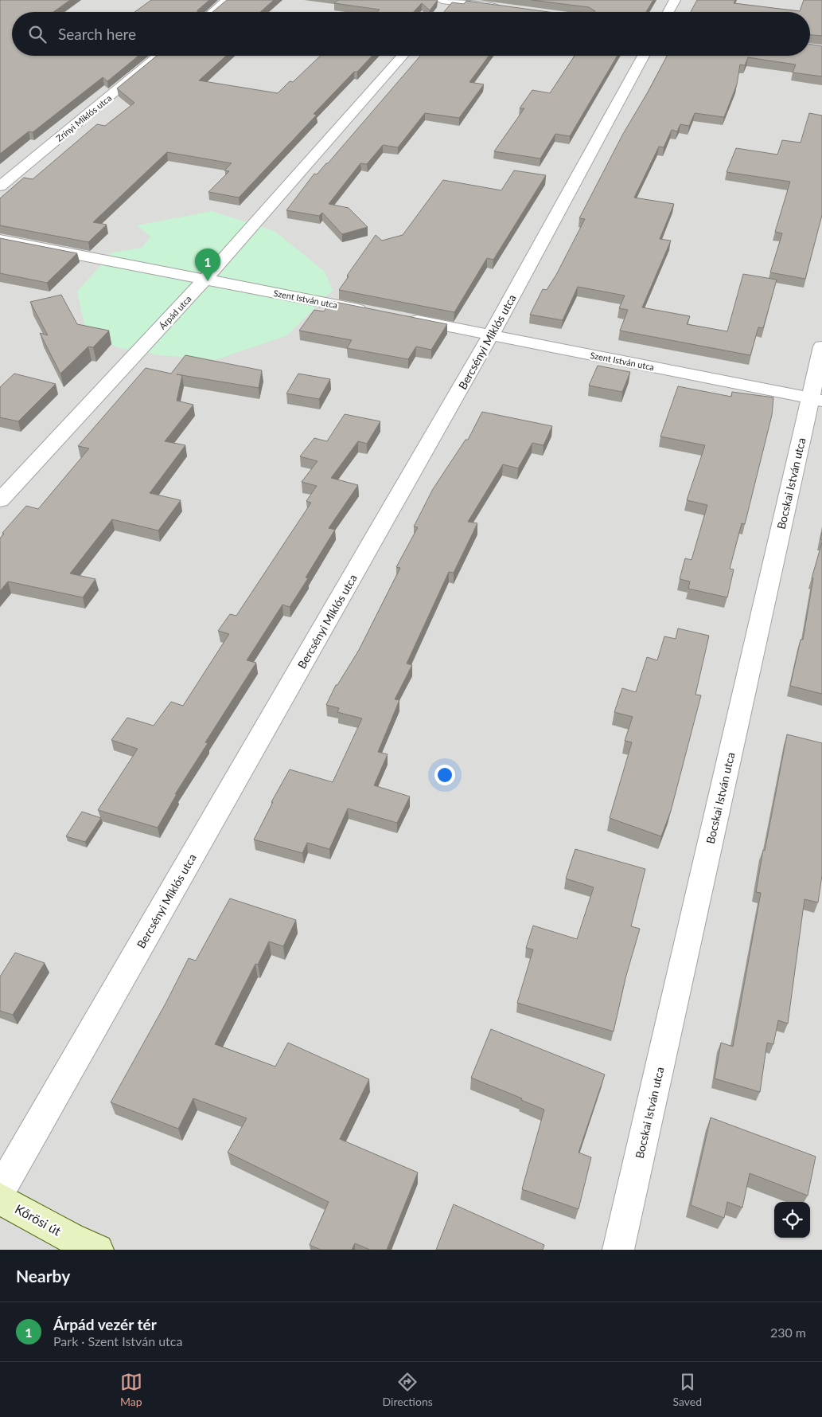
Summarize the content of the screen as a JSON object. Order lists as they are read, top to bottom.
{
  "streets": {
    "main road": ["Kőrösi út"],
    "street": [
      "Zrínyi Miklós utca",
      "Szent István utca",
      "Árpád utca",
      "Bercsényi Miklós utca",
      "Bocskai István utca"
    ]
  },
  "crossings": [
    ["Szent István utca", "Árpád utca"],
    ["Szent István utca", "Bercsényi Miklós utca"],
    ["Szent István utca", "Bocskai István utca"]
  ],
  "page": {
    "search": "Search here",
    "pins": "1",
    "heading": "Nearby",
    "list": [
      {
        "mark": "1",
        "name": "Árpád vezér tér",
        "note": "Park · Szent István utca",
        "value": "230 m"
      }
    ],
    "nav": ["Map", "Directions", "Saved"]
  }
}
